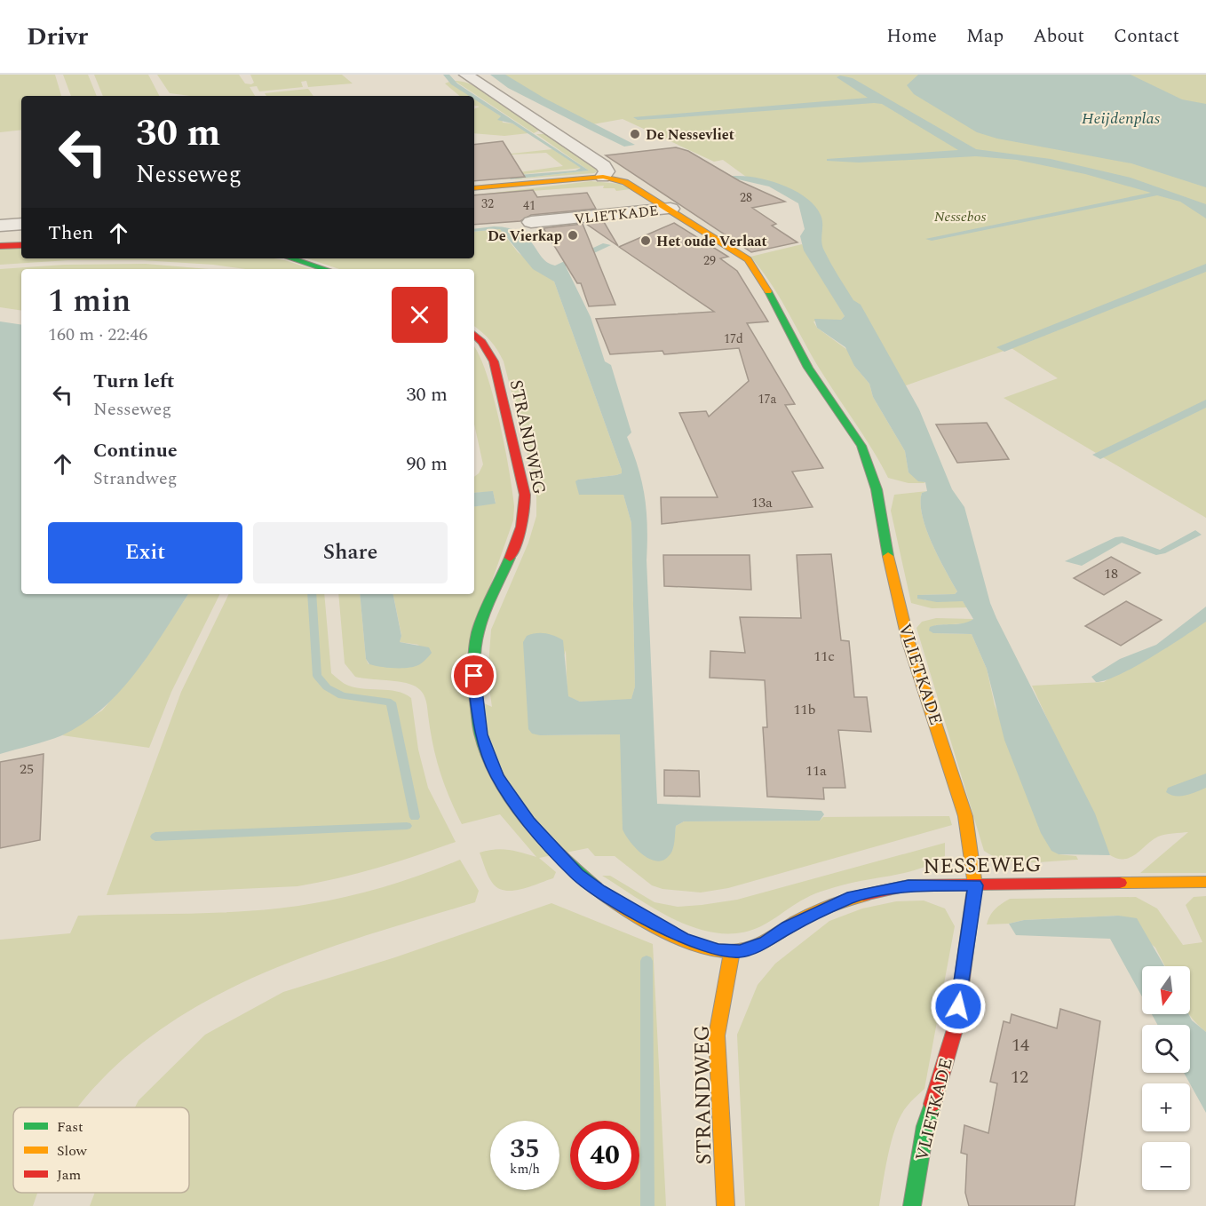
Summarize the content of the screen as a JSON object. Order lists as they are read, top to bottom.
{
  "streets": {
    "street": ["VLIETKADE", "STRANDWEG", "NESSEWEG"]
  },
  "crossings": [
    ["VLIETKADE", "NESSEWEG"],
    ["STRANDWEG", "NESSEWEG"]
  ],
  "water": ["Heijdenplas"],
  "parks": ["Nessebos"],
  "places": ["De Nessevliet", "De Vierkap", "Het oude Verlaat"],
  "house_numbers": [
    "28",
    "32",
    "41",
    "29",
    "17d",
    "17a",
    "13a",
    "18",
    "11c",
    "11b",
    "25",
    "11a",
    "14",
    "12"
  ],
  "legend": ["Fast", "Slow", "Jam"],
  "north": "bottom",
  "page": {
    "header": "Drivr",
    "nav": [
      "Home",
      "Map",
      "About",
      "Contact"
    ],
    "turn": ["30 m", "Nesseweg"],
    "then": "Then",
    "heading": ["1 min", "160 m · 22:46"],
    "list": [
      {
        "name": "Turn left",
        "note": "Nesseweg",
        "value": "30 m"
      },
      {
        "name": "Continue",
        "note": "Strandweg",
        "value": "90 m"
      }
    ],
    "buttons": ["Exit", "Share"],
    "map_buttons": ["+", "−"],
    "speed": "35 km/h",
    "limit": "40"
  }
}
